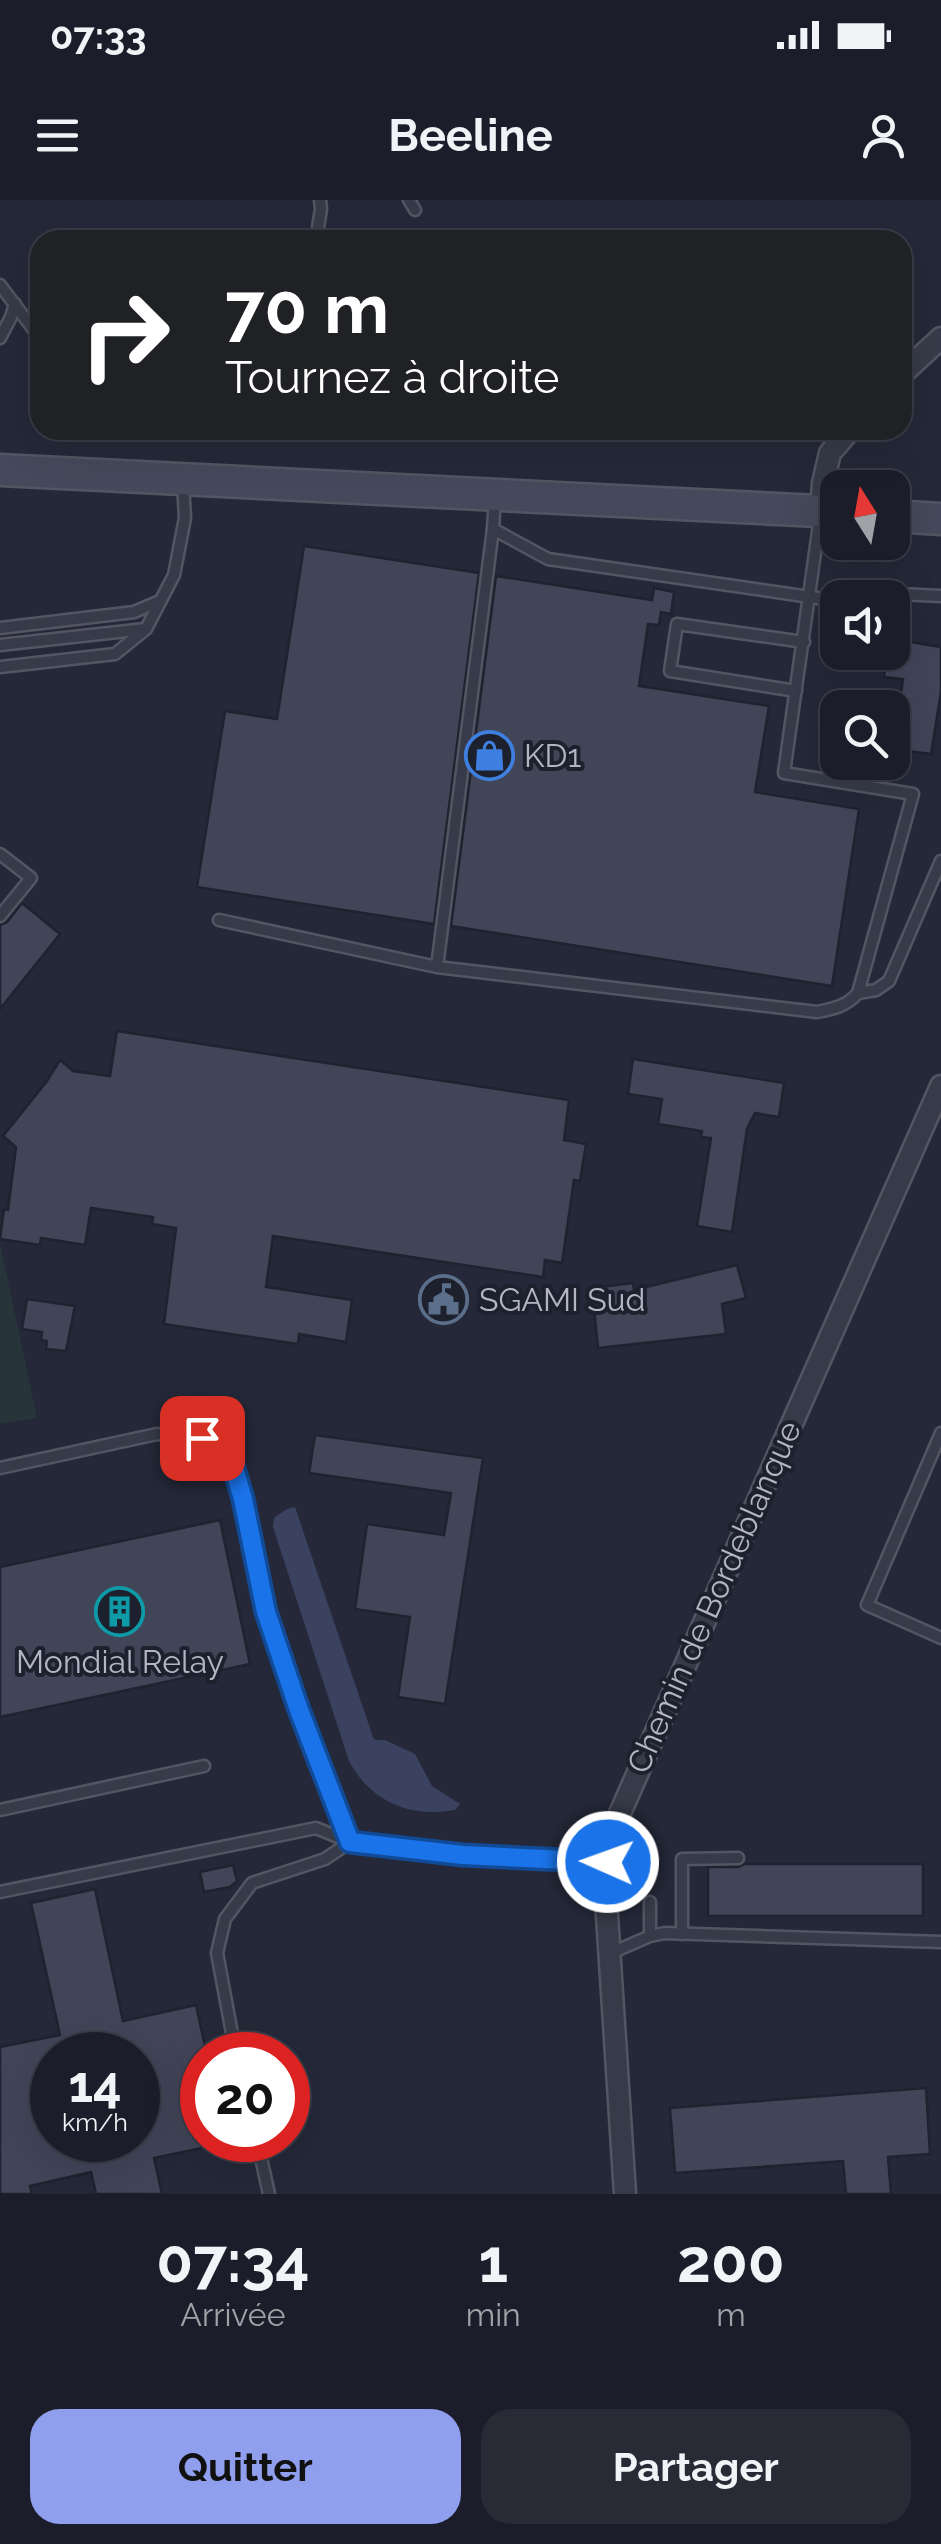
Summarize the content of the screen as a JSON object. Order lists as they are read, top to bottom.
{
  "streets": {
    "street": ["Chemin de Bordeblanque"]
  },
  "places": {
    "shop": ["KD1"],
    "public building": ["SGAMI Sud"],
    "building": ["Mondial Relay"]
  },
  "north": "top",
  "page": {
    "status": "07:33",
    "header": "Beeline",
    "turn": ["70 m", "Tournez à droite"],
    "speed": "14 km/h",
    "limit": "20",
    "eta": [
      "07:34",
      "Arrivée",
      "1",
      "min",
      "200",
      "m"
    ],
    "buttons": ["Quitter", "Partager"]
  }
}
